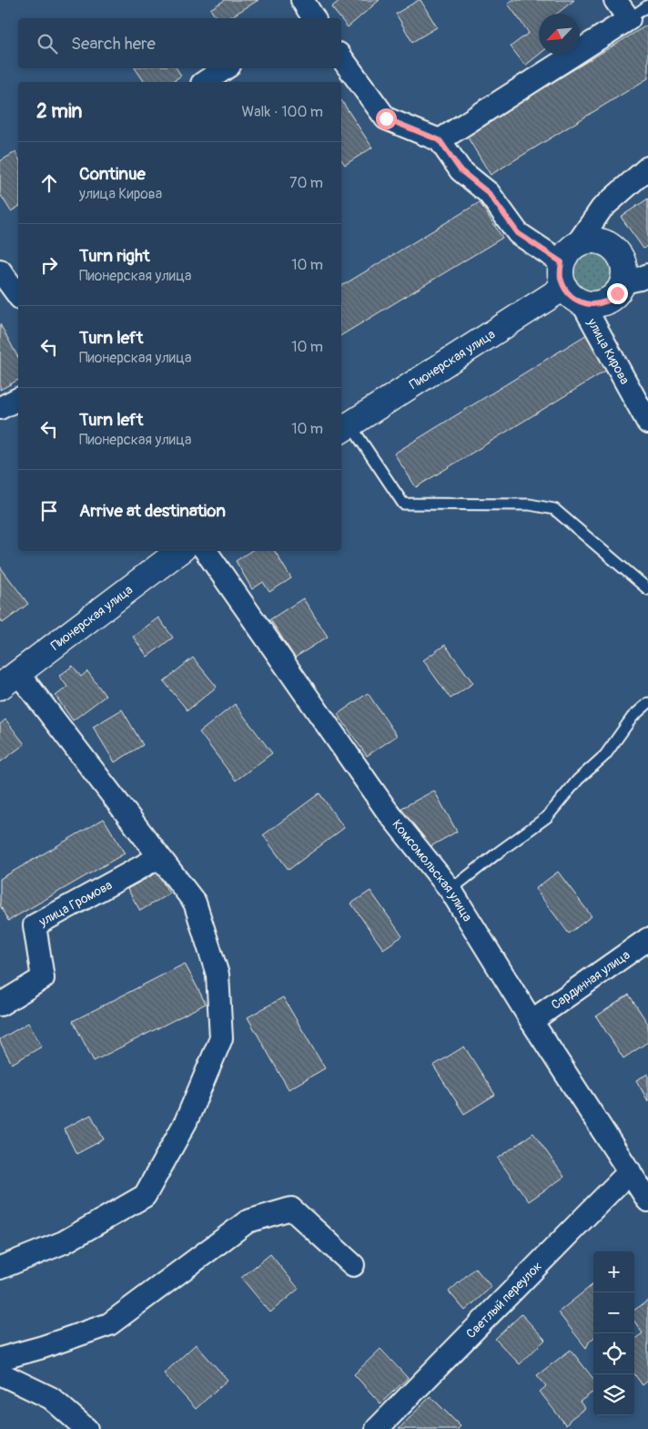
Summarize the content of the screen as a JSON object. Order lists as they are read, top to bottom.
{
  "streets": {
    "street": [
      "улица Кирова",
      "Пионерская улица",
      "Комсомольская улица",
      "улица Громова",
      "Сардинная улица",
      "Светлый переулок"
    ]
  },
  "crossings": [
    ["улица Кирова", "Пионерская улица"],
    ["Комсомольская улица", "Сардинная улица"],
    ["Комсомольская улица", "Светлый переулок"]
  ],
  "north": "bottom left",
  "page": {
    "search": "Search here",
    "heading": ["2 min", "Walk · 100 m"],
    "list": [
      ["Continue", "улица Кирова", "70 m"],
      ["Turn right", "Пионерская улица", "10 m"],
      ["Turn left", "Пионерская улица", "10 m"],
      ["Turn left", "Пионерская улица", "10 m"],
      "Arrive at destination"
    ],
    "map_buttons": ["+", "−"]
  }
}
